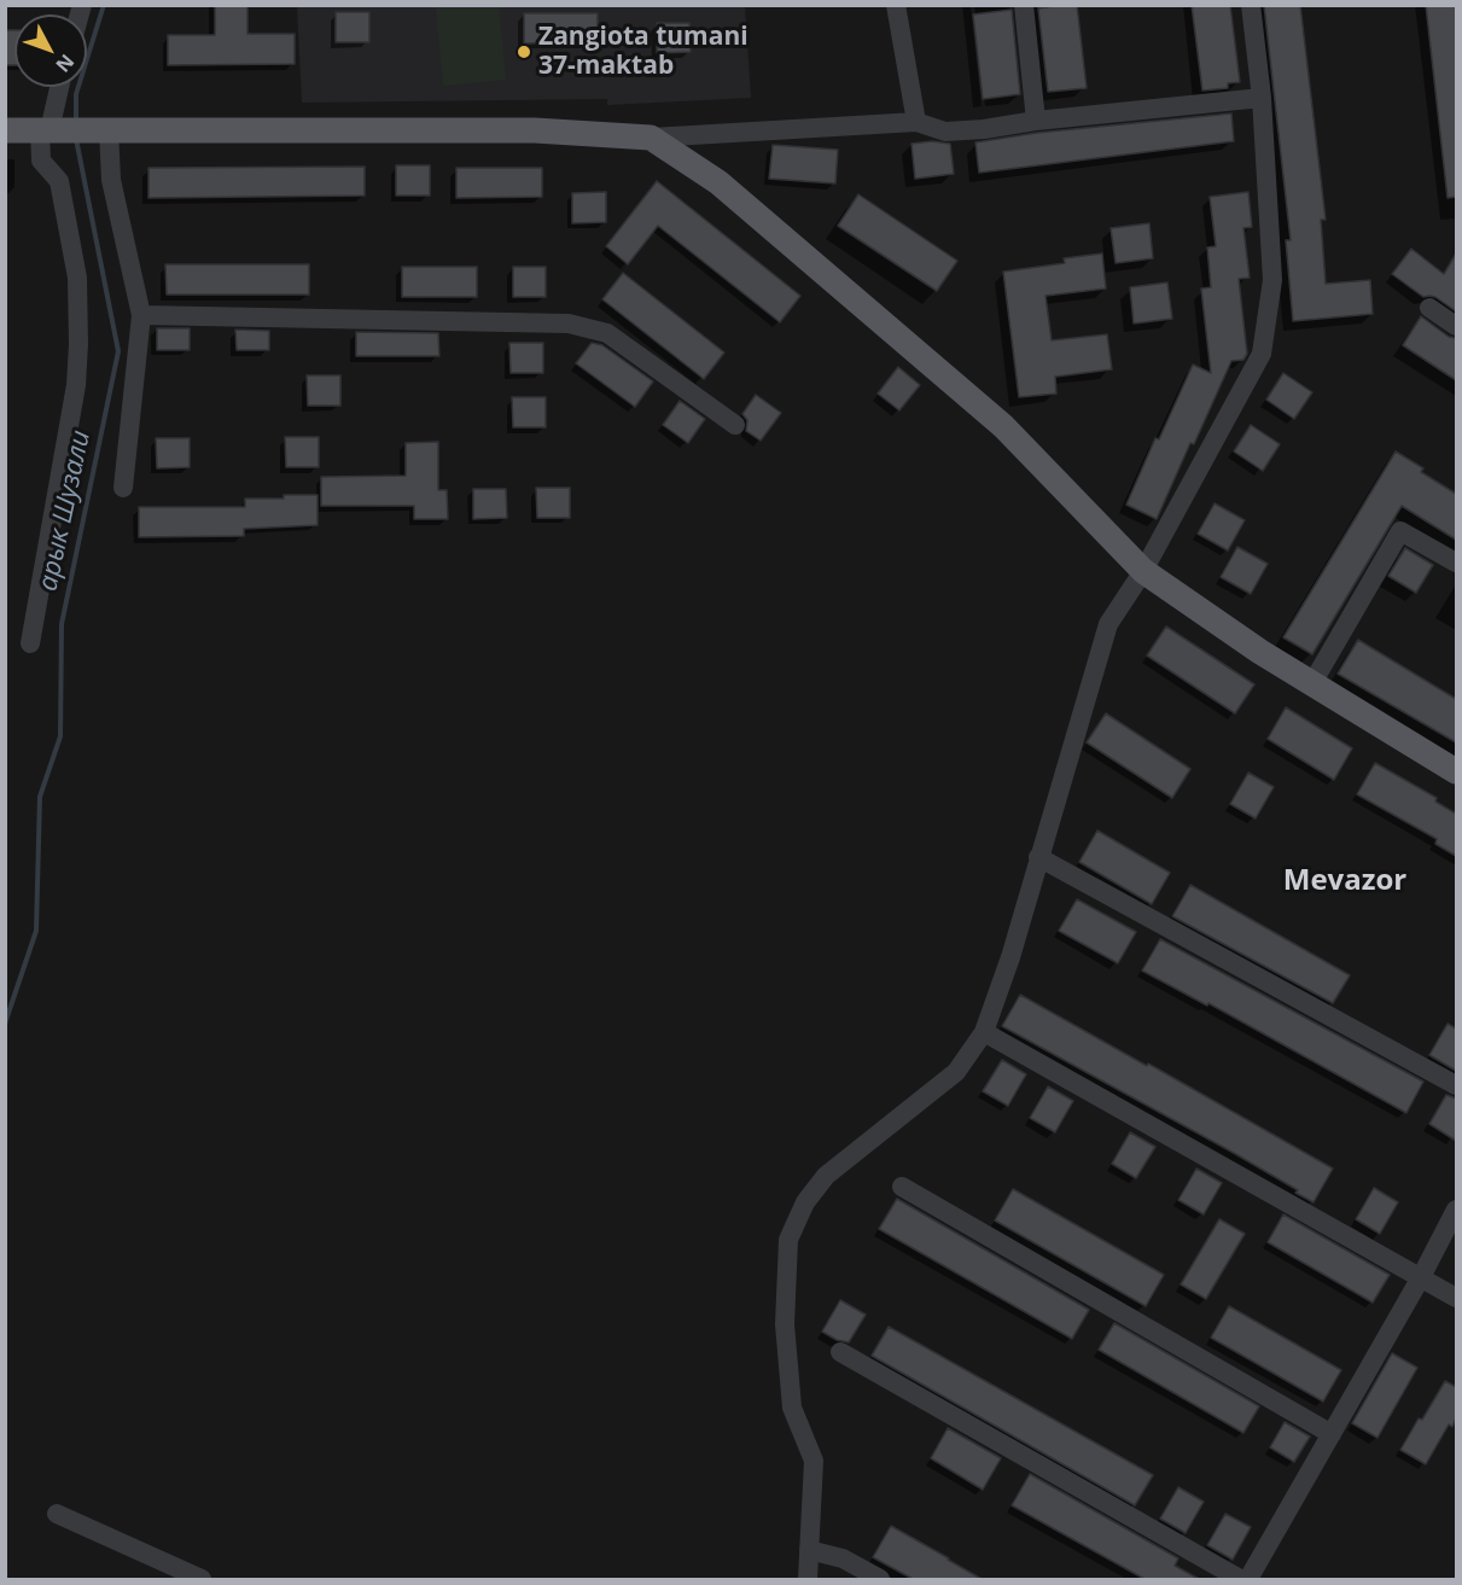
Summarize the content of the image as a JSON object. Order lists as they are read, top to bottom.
{
  "districts": ["Mevazor"],
  "water": ["арык Шузали"],
  "places": ["Zangiota tumani 37-maktab"],
  "north": "bottom right"
}
